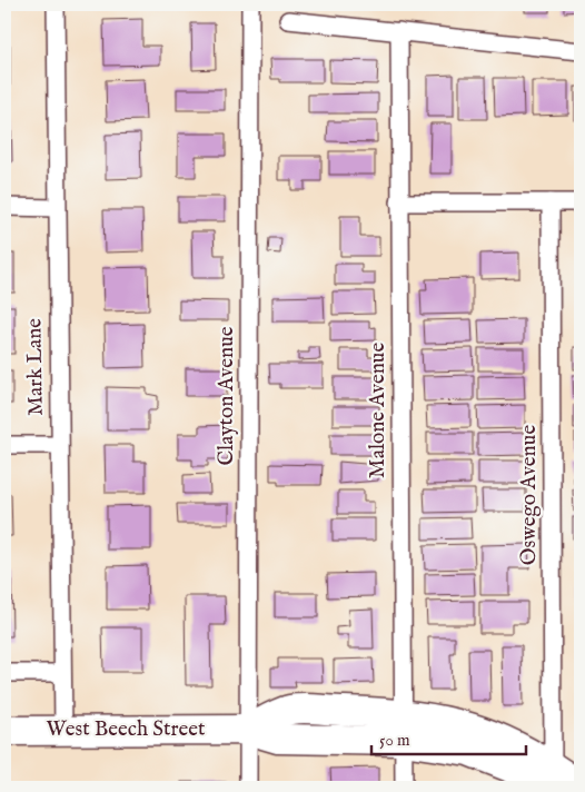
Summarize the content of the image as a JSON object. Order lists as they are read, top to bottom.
{
  "streets": {
    "highway": ["West Beech Street"],
    "street": [
      "Mark Lane",
      "Clayton Avenue",
      "Malone Avenue",
      "Oswego Avenue"
    ]
  },
  "crossings": [
    ["Mark Lane", "West Beech Street"],
    ["Clayton Avenue", "West Beech Street"],
    ["Malone Avenue", "West Beech Street"],
    ["Oswego Avenue", "West Beech Street"]
  ],
  "scale_bar": "50 m"
}
